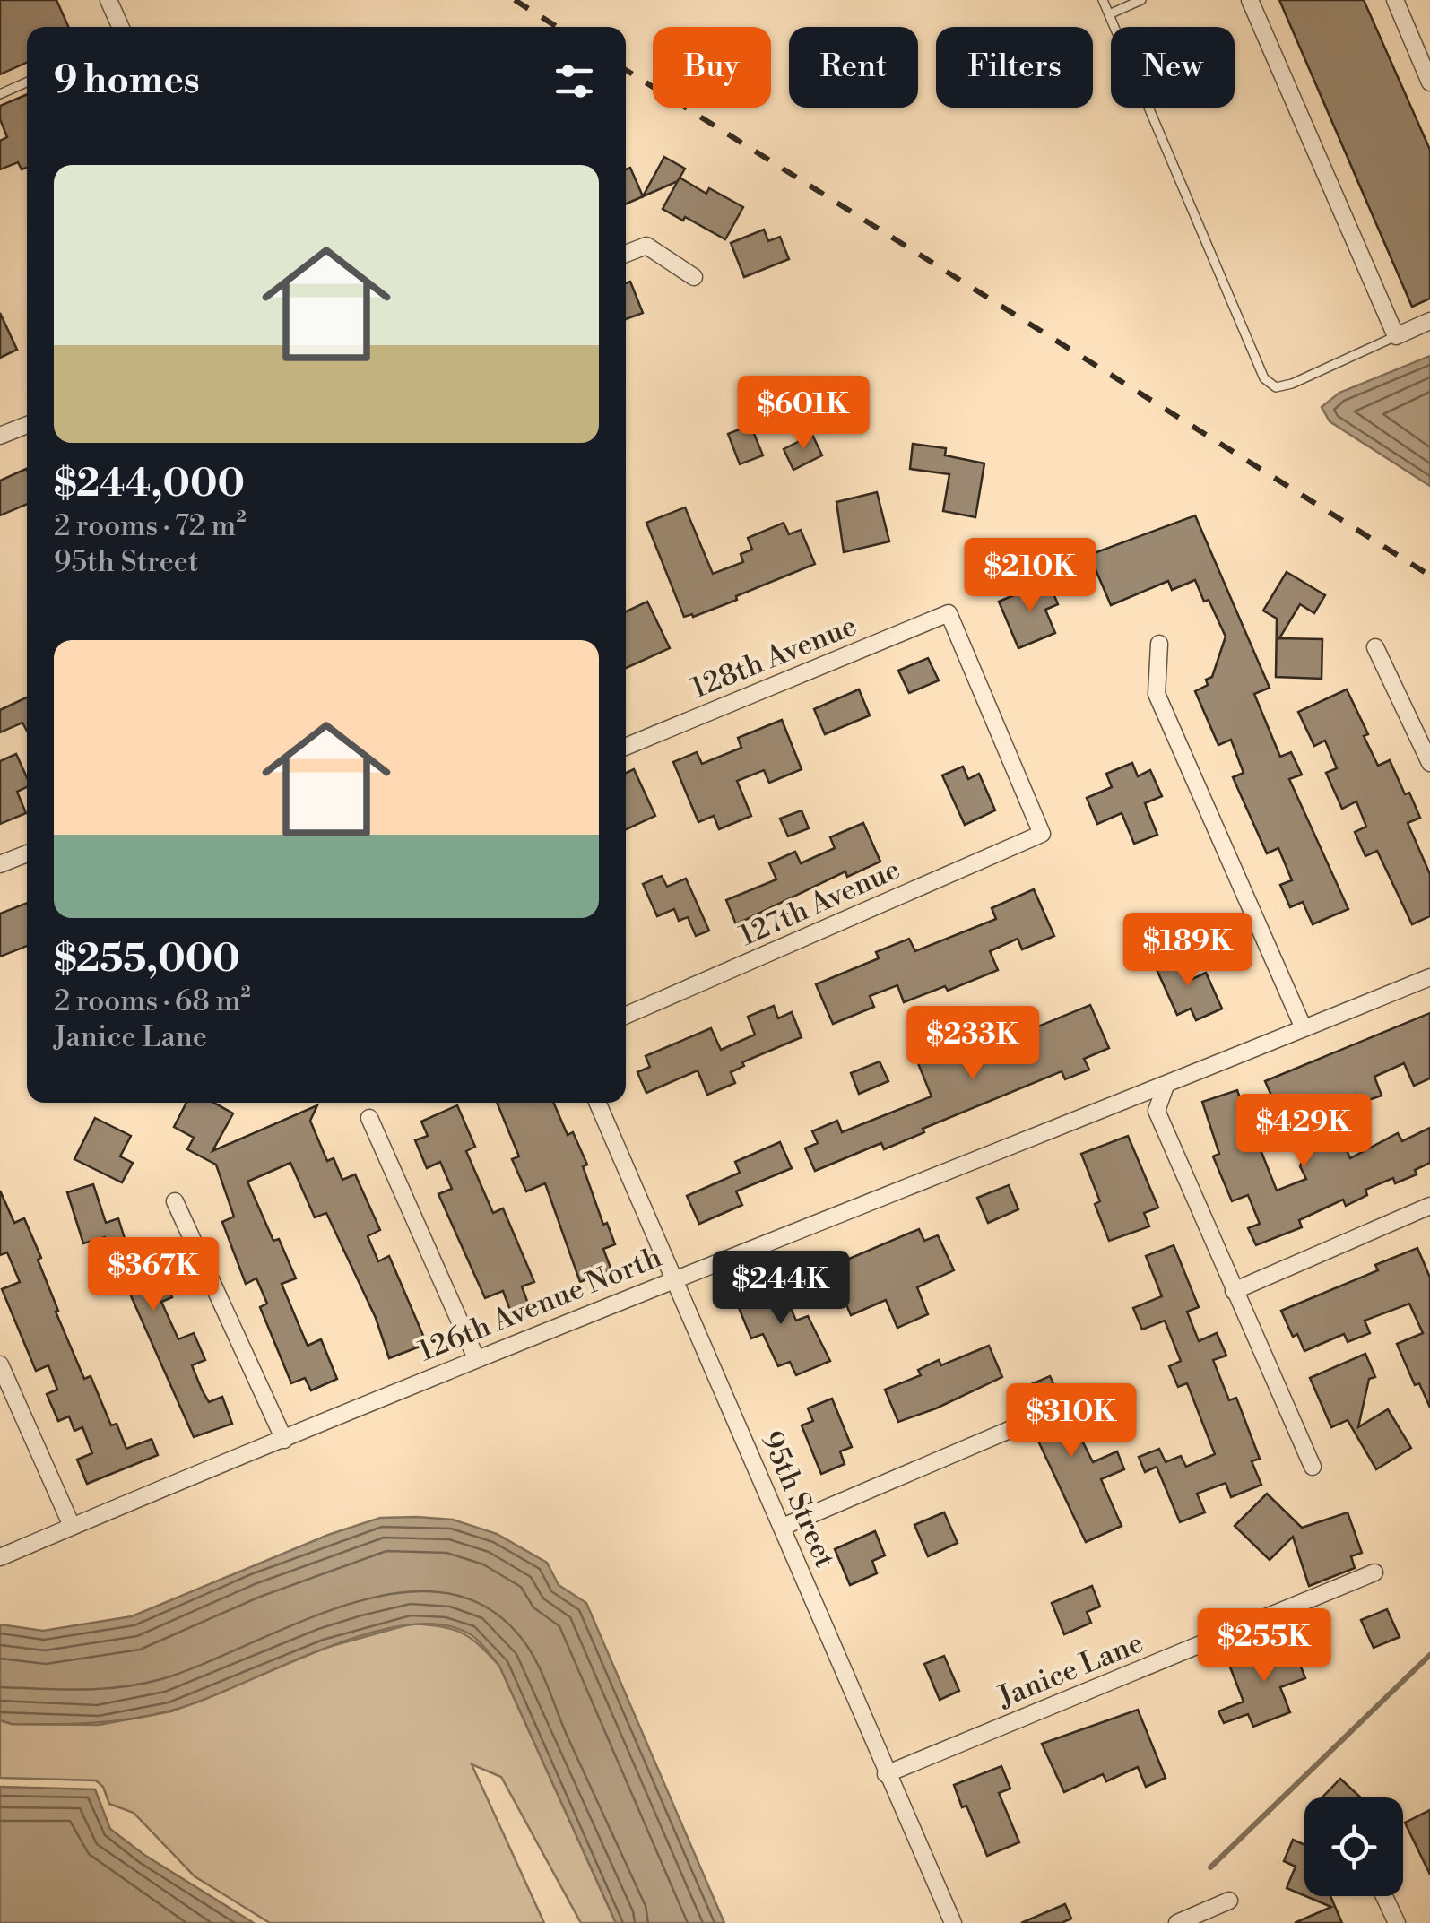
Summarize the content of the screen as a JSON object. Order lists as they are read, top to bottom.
{
  "streets": {
    "street": [
      "128th Avenue",
      "127th Avenue",
      "126th Avenue North",
      "95th Street",
      "Janice Lane"
    ]
  },
  "crossings": [
    ["128th Avenue", "127th Avenue"],
    ["126th Avenue North", "95th Street"],
    ["95th Street", "Janice Lane"]
  ],
  "page": {
    "chip": [
      "Buy",
      "Rent",
      "Filters",
      "New"
    ],
    "heading": "9 homes",
    "list": [
      {
        "name": "$244,000",
        "note": "2 rooms · 72 m² · 95th Street"
      },
      {
        "name": "$255,000",
        "note": "2 rooms · 68 m² · Janice Lane"
      }
    ],
    "price": [
      "$601K",
      "$210K",
      "$189K",
      "$233K",
      "$429K",
      "$367K",
      "$244K",
      "$310K",
      "$255K"
    ]
  }
}
